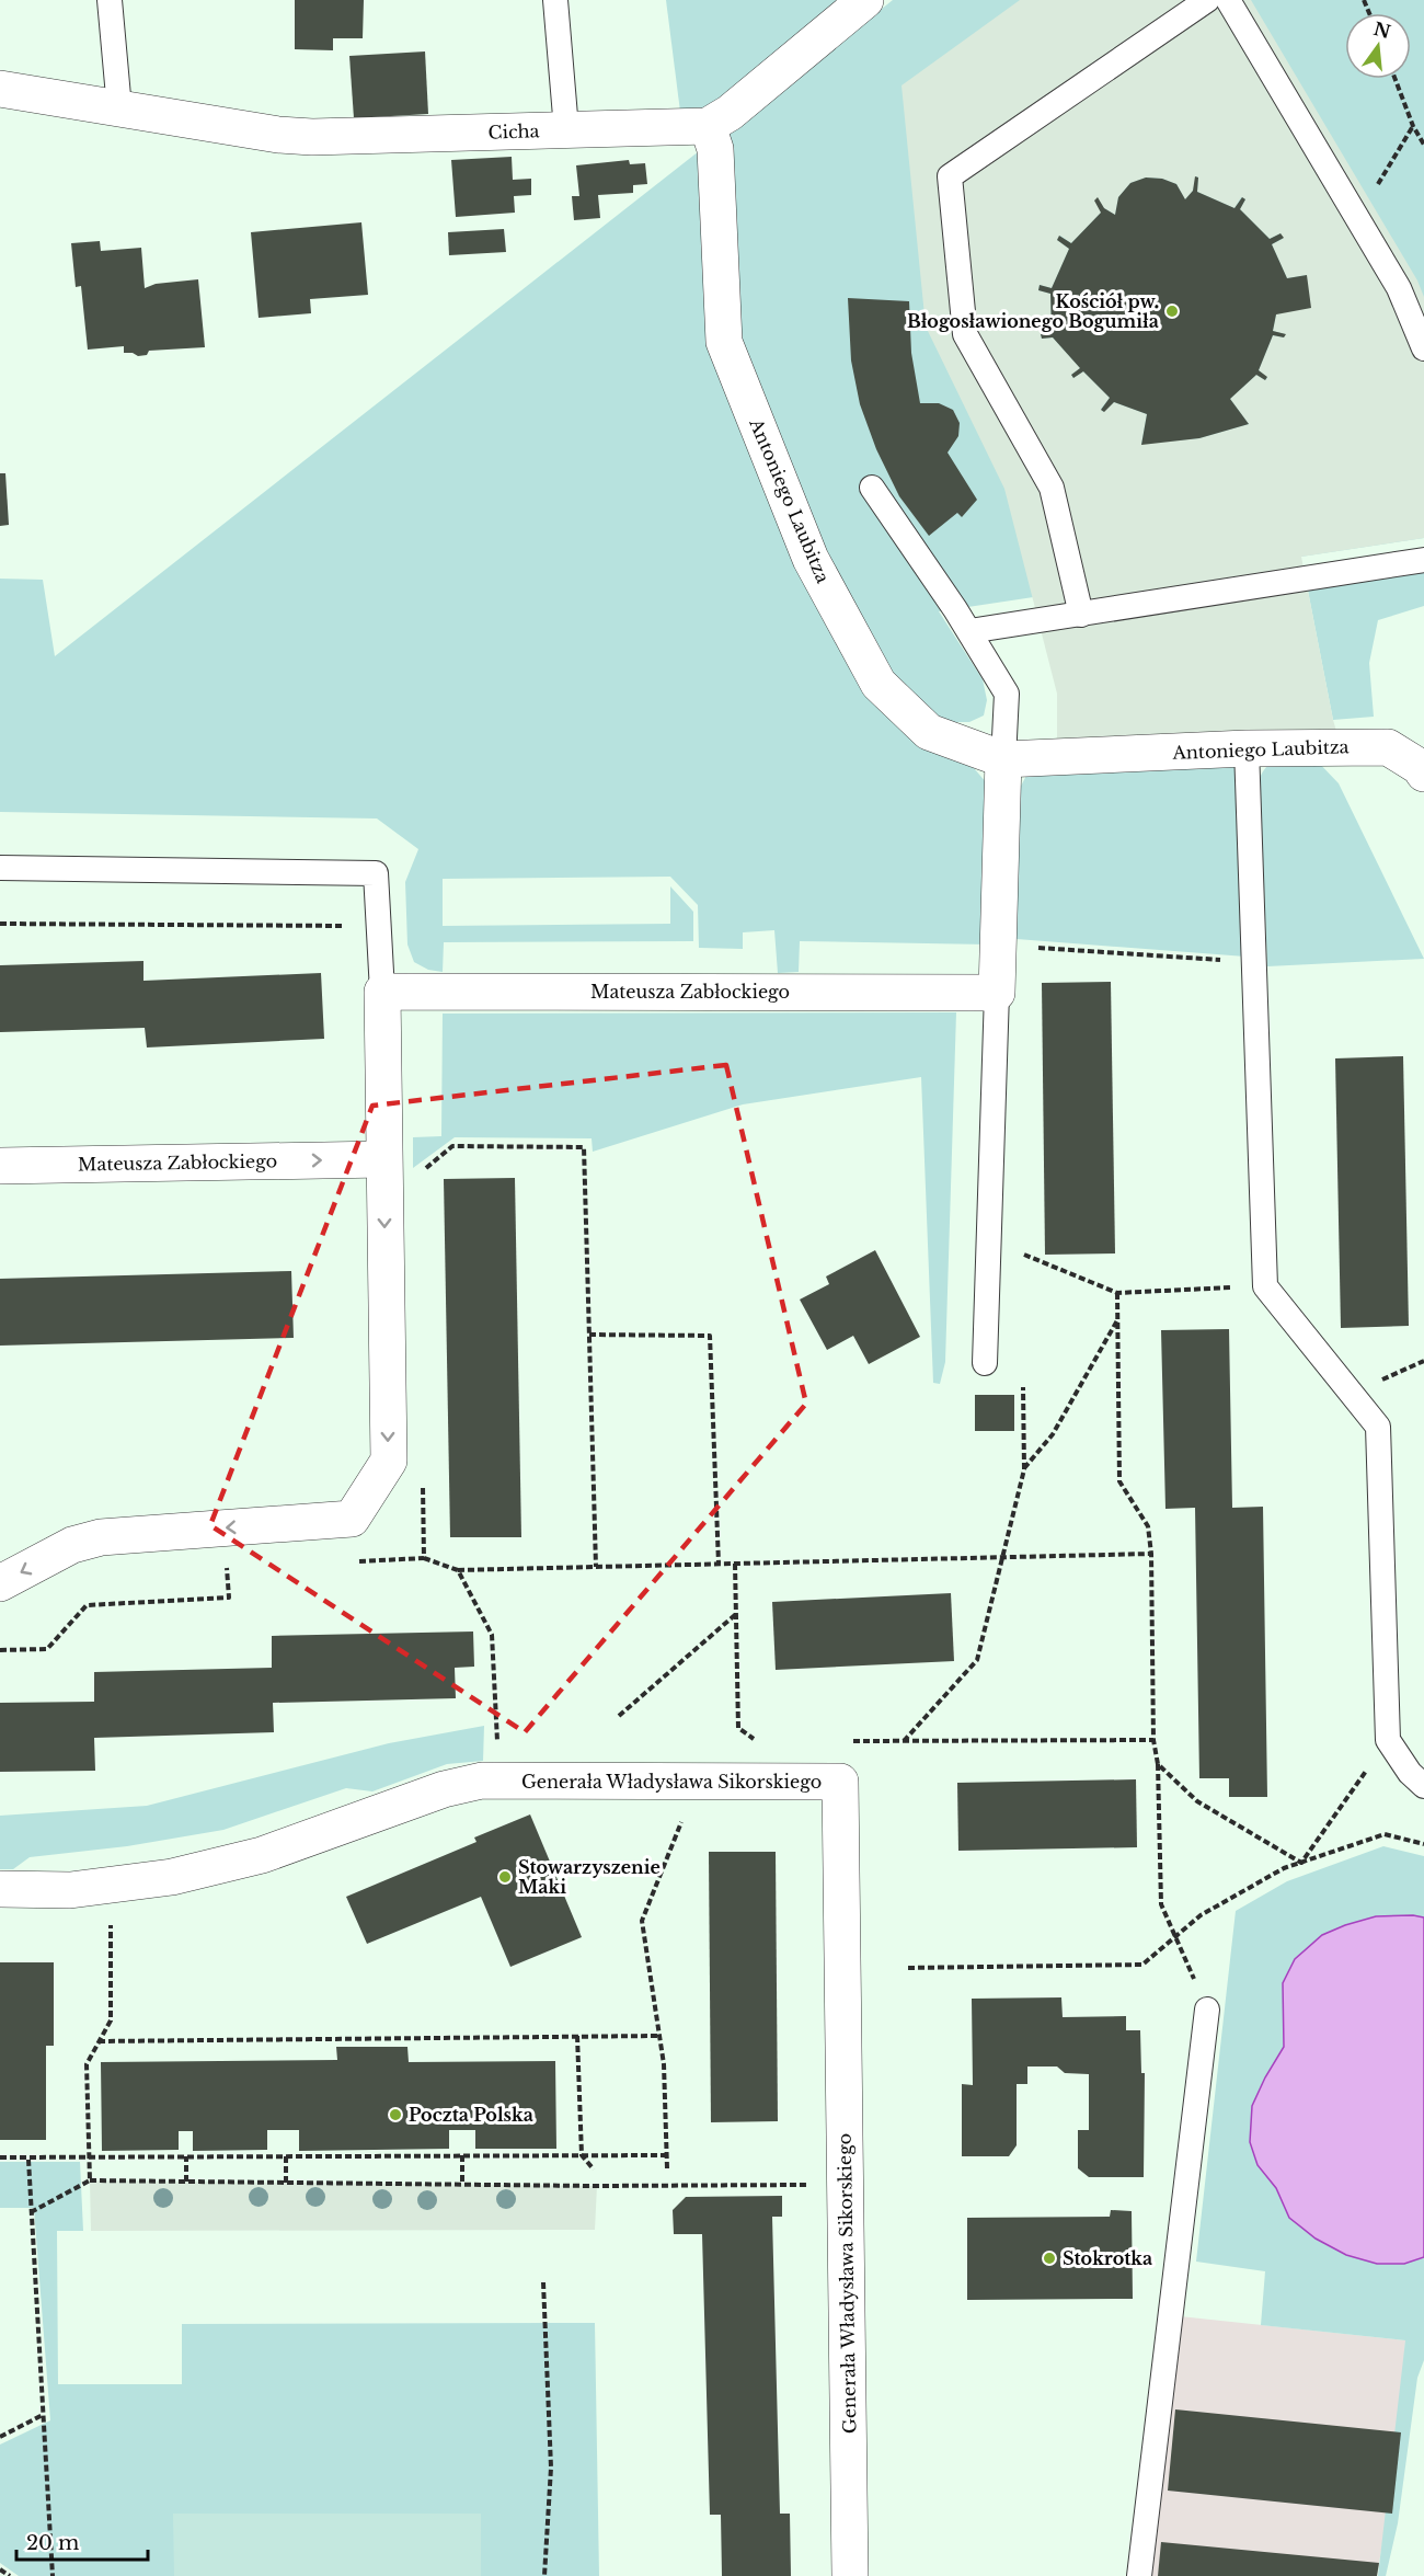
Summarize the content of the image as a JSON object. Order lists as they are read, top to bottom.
{
  "streets": {
    "street": [
      "Cicha",
      "Antoniego Laubitza",
      "Mateusza Zabłockiego",
      "Generała Władysława Sikorskiego"
    ]
  },
  "crossings": [
    ["Cicha", "Antoniego Laubitza"]
  ],
  "one_way": ["Mateusza Zabłockiego"],
  "places": [
    "Kościół pw. Błogosławionego Bogumiła",
    "Stowarzyszenie Maki",
    "Poczta Polska",
    "Stokrotka"
  ],
  "scale_bar": "20 m",
  "north": "top"
}
